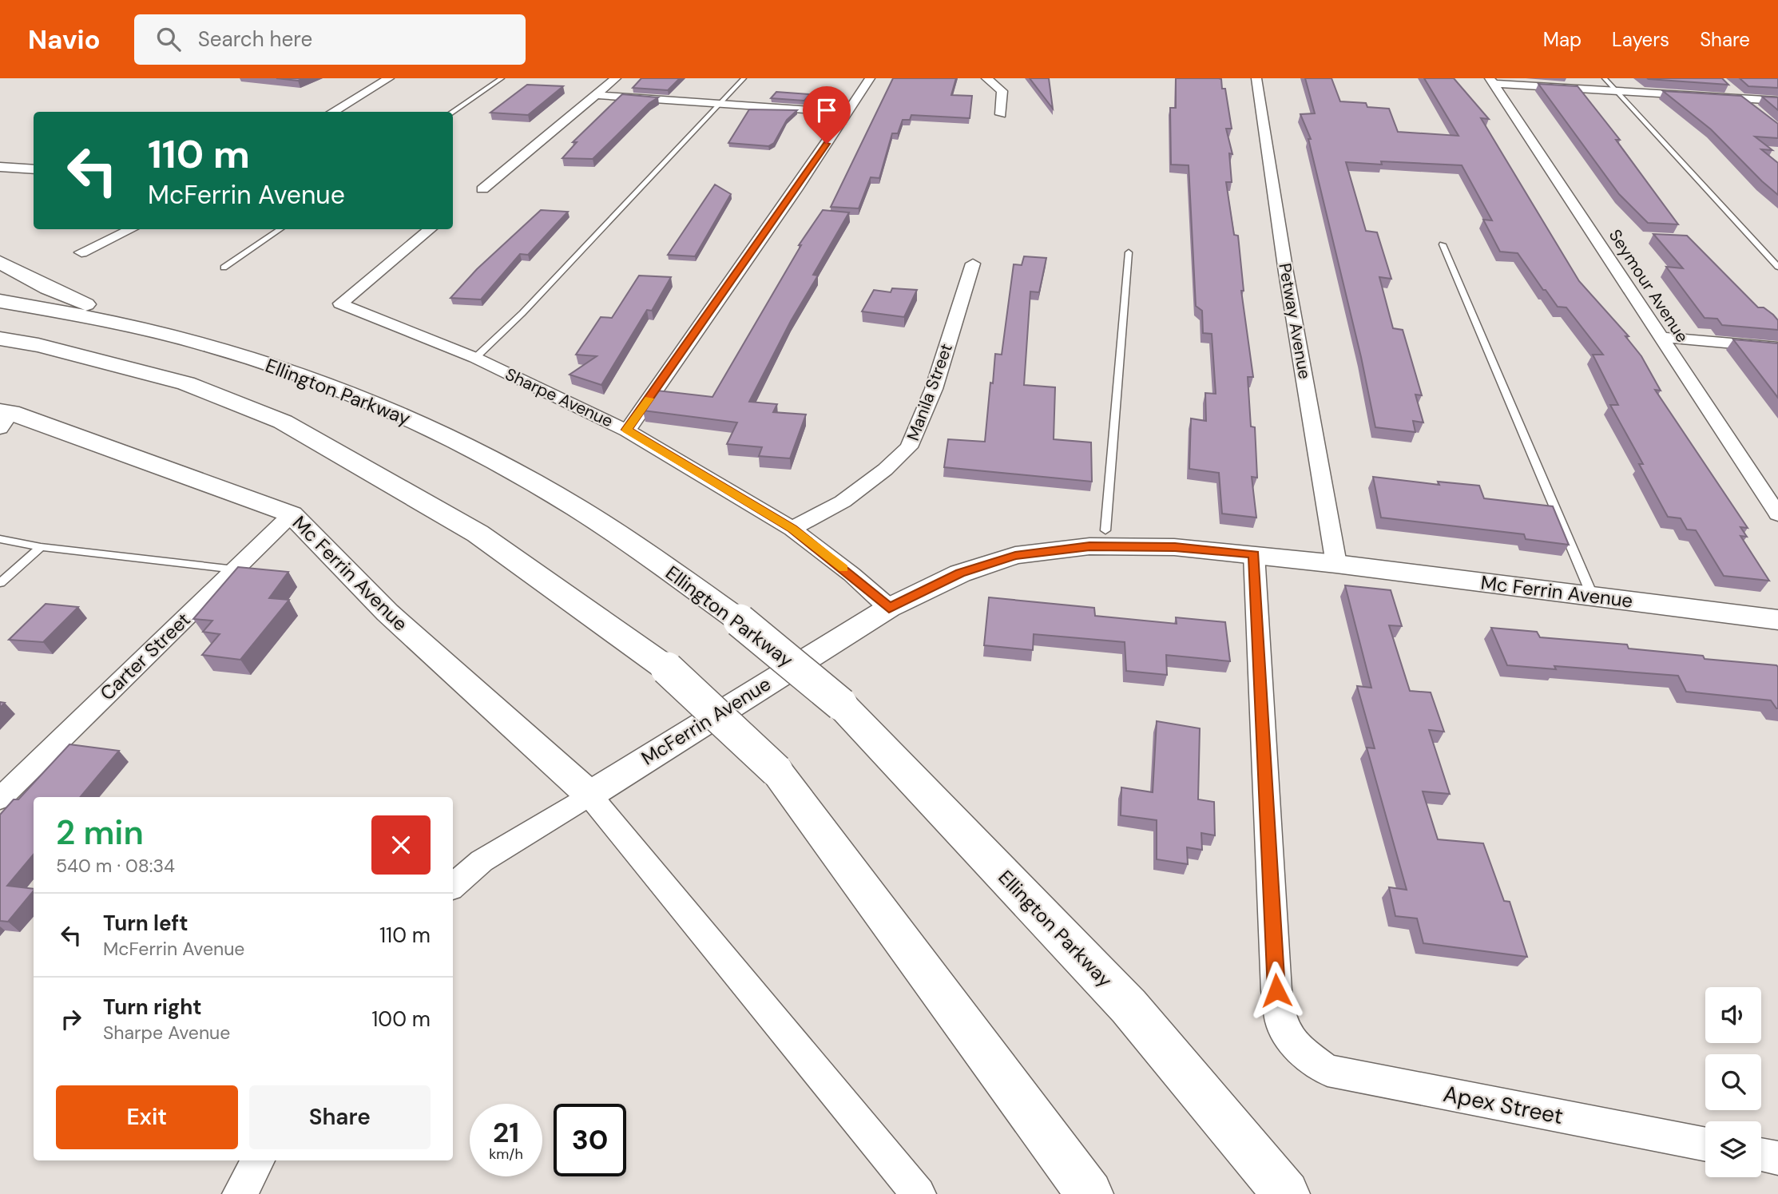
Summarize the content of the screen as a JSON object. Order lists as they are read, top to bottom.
{
  "streets": {
    "highway": ["Ellington Parkway"],
    "street": [
      "Seymour Avenue",
      "Petway Avenue",
      "Manila Street",
      "Sharpe Avenue",
      "Mc Ferrin Avenue",
      "Carter Street",
      "McFerrin Avenue",
      "Apex Street"
    ]
  },
  "crossings": [
    ["Petway Avenue", "Mc Ferrin Avenue"],
    ["Petway Avenue", "McFerrin Avenue"],
    ["Manila Street", "Sharpe Avenue"],
    ["Sharpe Avenue", "McFerrin Avenue"],
    ["Mc Ferrin Avenue", "Carter Street"],
    ["Mc Ferrin Avenue", "McFerrin Avenue"],
    ["McFerrin Avenue", "Apex Street"]
  ],
  "page": {
    "header": "Navio",
    "search": "Search here",
    "nav": ["Map", "Layers", "Share"],
    "turn": ["110 m", "McFerrin Avenue"],
    "heading": ["2 min", "540 m · 08:34"],
    "list": [
      {
        "name": "Turn left",
        "note": "McFerrin Avenue",
        "value": "110 m"
      },
      {
        "name": "Turn right",
        "note": "Sharpe Avenue",
        "value": "100 m"
      }
    ],
    "buttons": ["Exit", "Share"],
    "speed": "21 km/h",
    "limit": "30"
  }
}
